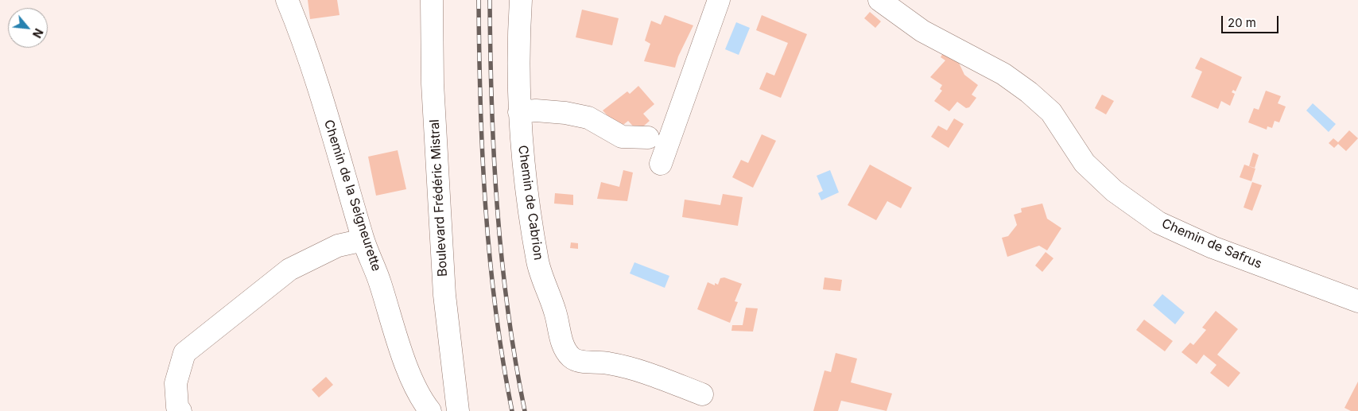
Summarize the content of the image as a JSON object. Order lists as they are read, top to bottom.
{
  "streets": {
    "street": [
      "Chemin de la Seigneurette",
      "Boulevard Frédéric Mistral",
      "Chemin de Cabrion",
      "Chemin de Safrus"
    ]
  },
  "scale_bar": "20 m",
  "north": "bottom right"
}
